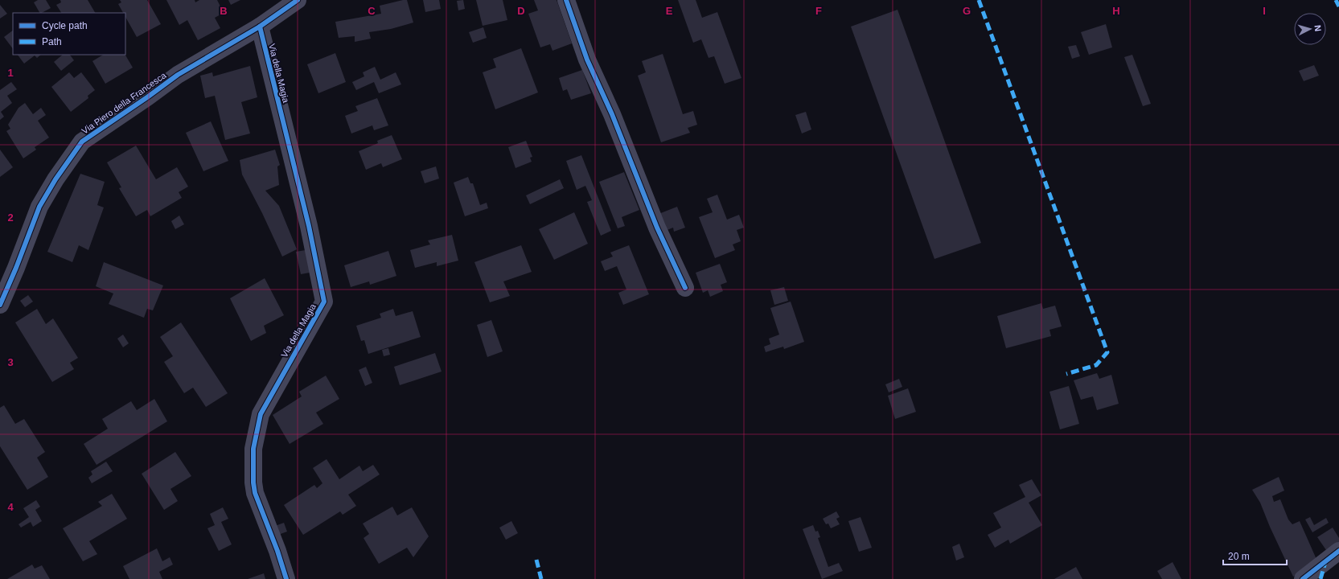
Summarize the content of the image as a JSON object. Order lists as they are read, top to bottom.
{
  "streets": {
    "street": ["Via della Magia", "Via Piero della Francesca"]
  },
  "crossings": [
    ["Via della Magia", "Via Piero della Francesca"]
  ],
  "legend": ["Cycle path", "Path"],
  "scale_bar": "20 m",
  "north": "right",
  "grid": {
    "columns": [
      "B",
      "C",
      "D",
      "E",
      "F",
      "G",
      "H",
      "I"
    ],
    "rows": [
      "1",
      "2",
      "3",
      "4"
    ]
  }
}
